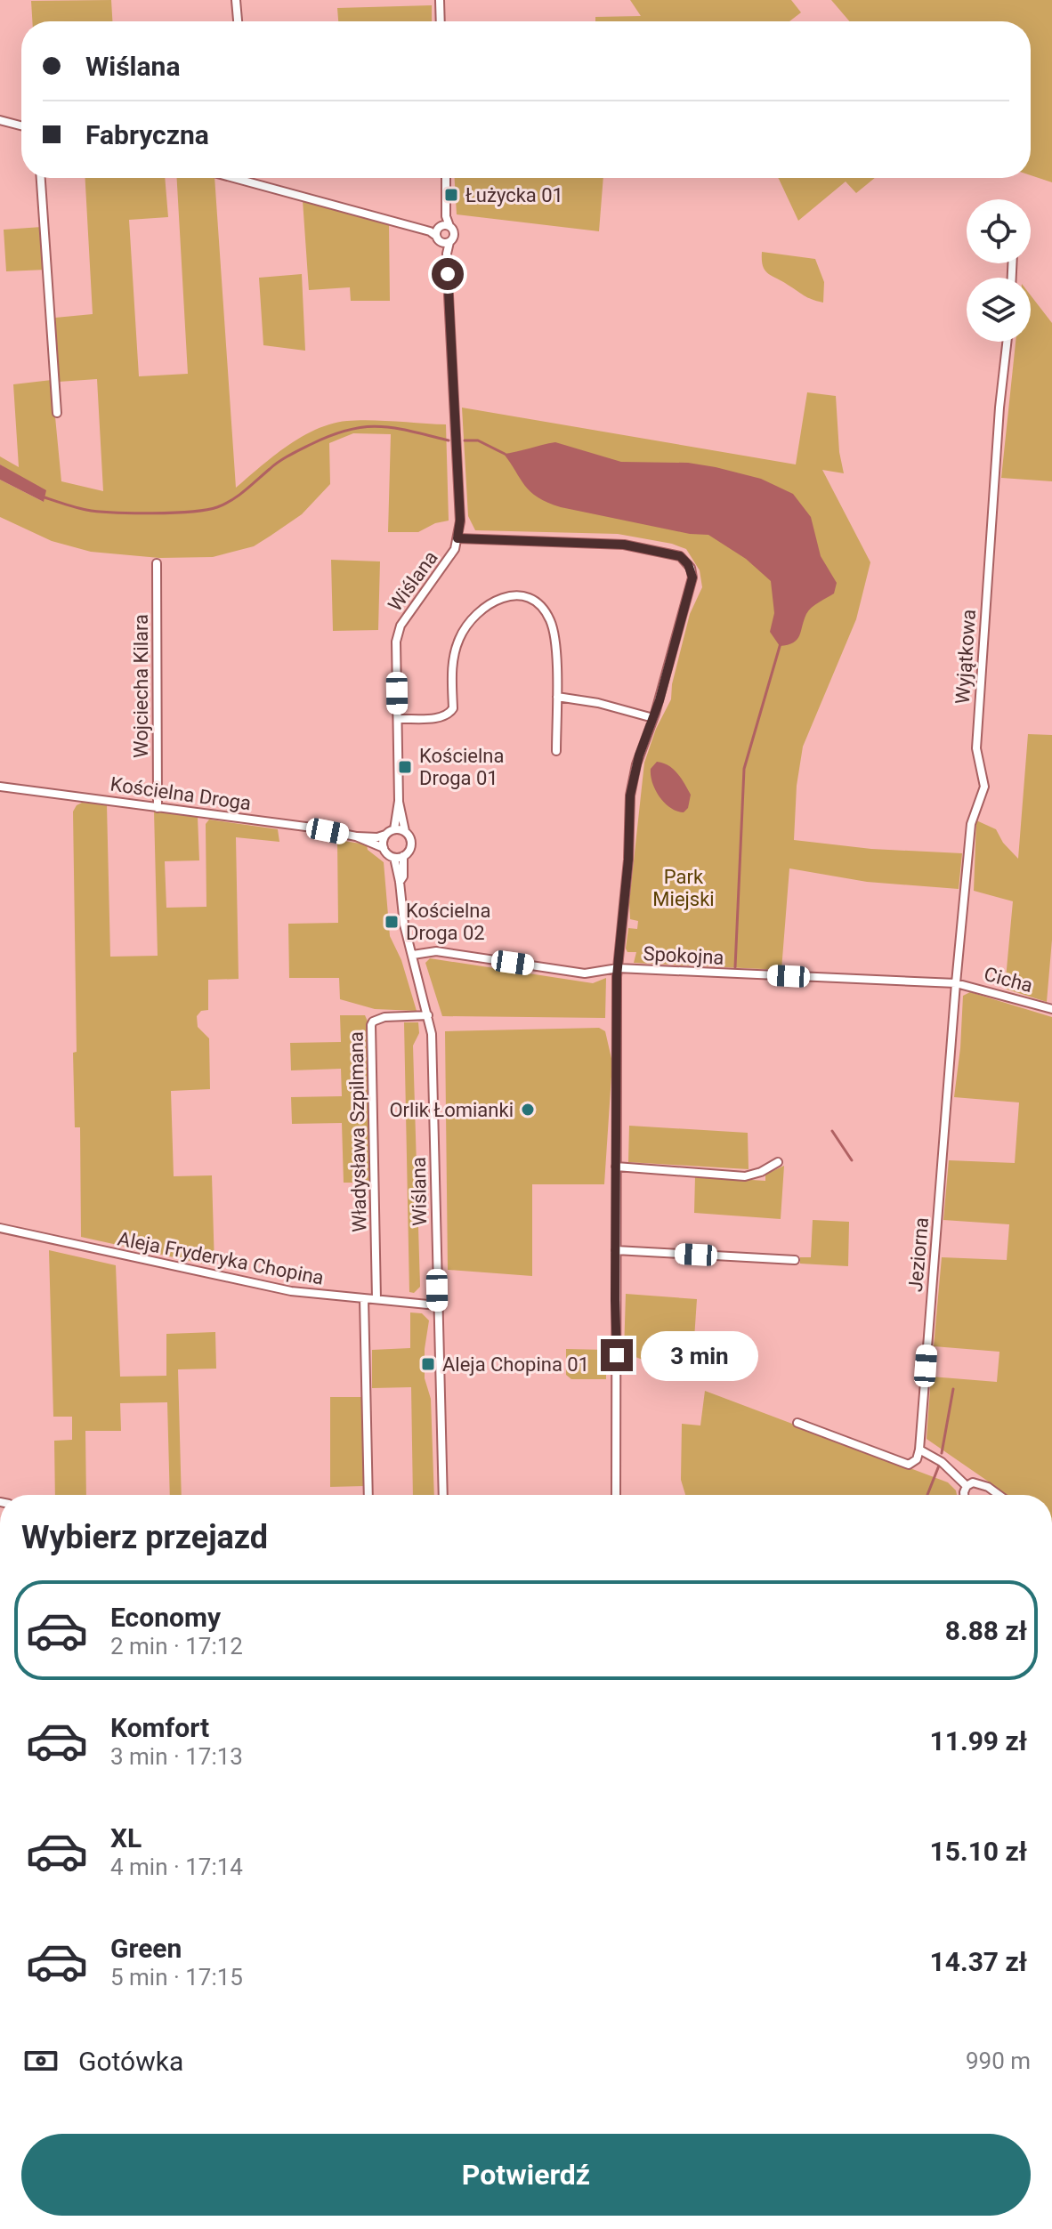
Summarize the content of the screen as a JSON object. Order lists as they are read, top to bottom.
{
  "streets": {
    "street": [
      "Wiślana",
      "Wyjątkowa",
      "Wojciecha Kilara",
      "Kościelna Droga",
      "Spokojna",
      "Cicha",
      "Władysława Szpilmana",
      "Jeziorna",
      "Aleja Fryderyka Chopina"
    ]
  },
  "crossings": [
    ["Wiślana", "Kościelna Droga"],
    ["Wiślana", "Spokojna"],
    ["Wiślana", "Władysława Szpilmana"],
    ["Wiślana", "Aleja Fryderyka Chopina"],
    ["Wyjątkowa", "Spokojna"],
    ["Wyjątkowa", "Cicha"],
    ["Wyjątkowa", "Jeziorna"],
    ["Wojciecha Kilara", "Kościelna Droga"],
    ["Spokojna", "Cicha"],
    ["Spokojna", "Jeziorna"],
    ["Cicha", "Jeziorna"],
    ["Władysława Szpilmana", "Aleja Fryderyka Chopina"]
  ],
  "parks": ["Park Miejski"],
  "places": {
    "transit": [
      "Łużycka 01",
      "Kościelna Droga 01",
      "Kościelna Droga 02",
      "Aleja Chopina 01"
    ],
    "other": ["Orlik Łomianki"]
  },
  "page": {
    "banner": ["Wiślana", "Fabryczna"],
    "bubble": "3 min",
    "heading": "Wybierz przejazd",
    "list": [
      {
        "name": "Economy",
        "note": "2 min · 17:12",
        "value": "8.88 zł"
      },
      {
        "name": "Komfort",
        "note": "3 min · 17:13",
        "value": "11.99 zł"
      },
      {
        "name": "XL",
        "note": "4 min · 17:14",
        "value": "15.10 zł"
      },
      {
        "name": "Green",
        "note": "5 min · 17:15",
        "value": "14.37 zł"
      }
    ],
    "pay": ["Gotówka", "990 m"],
    "buttons": "Potwierdź"
  }
}
